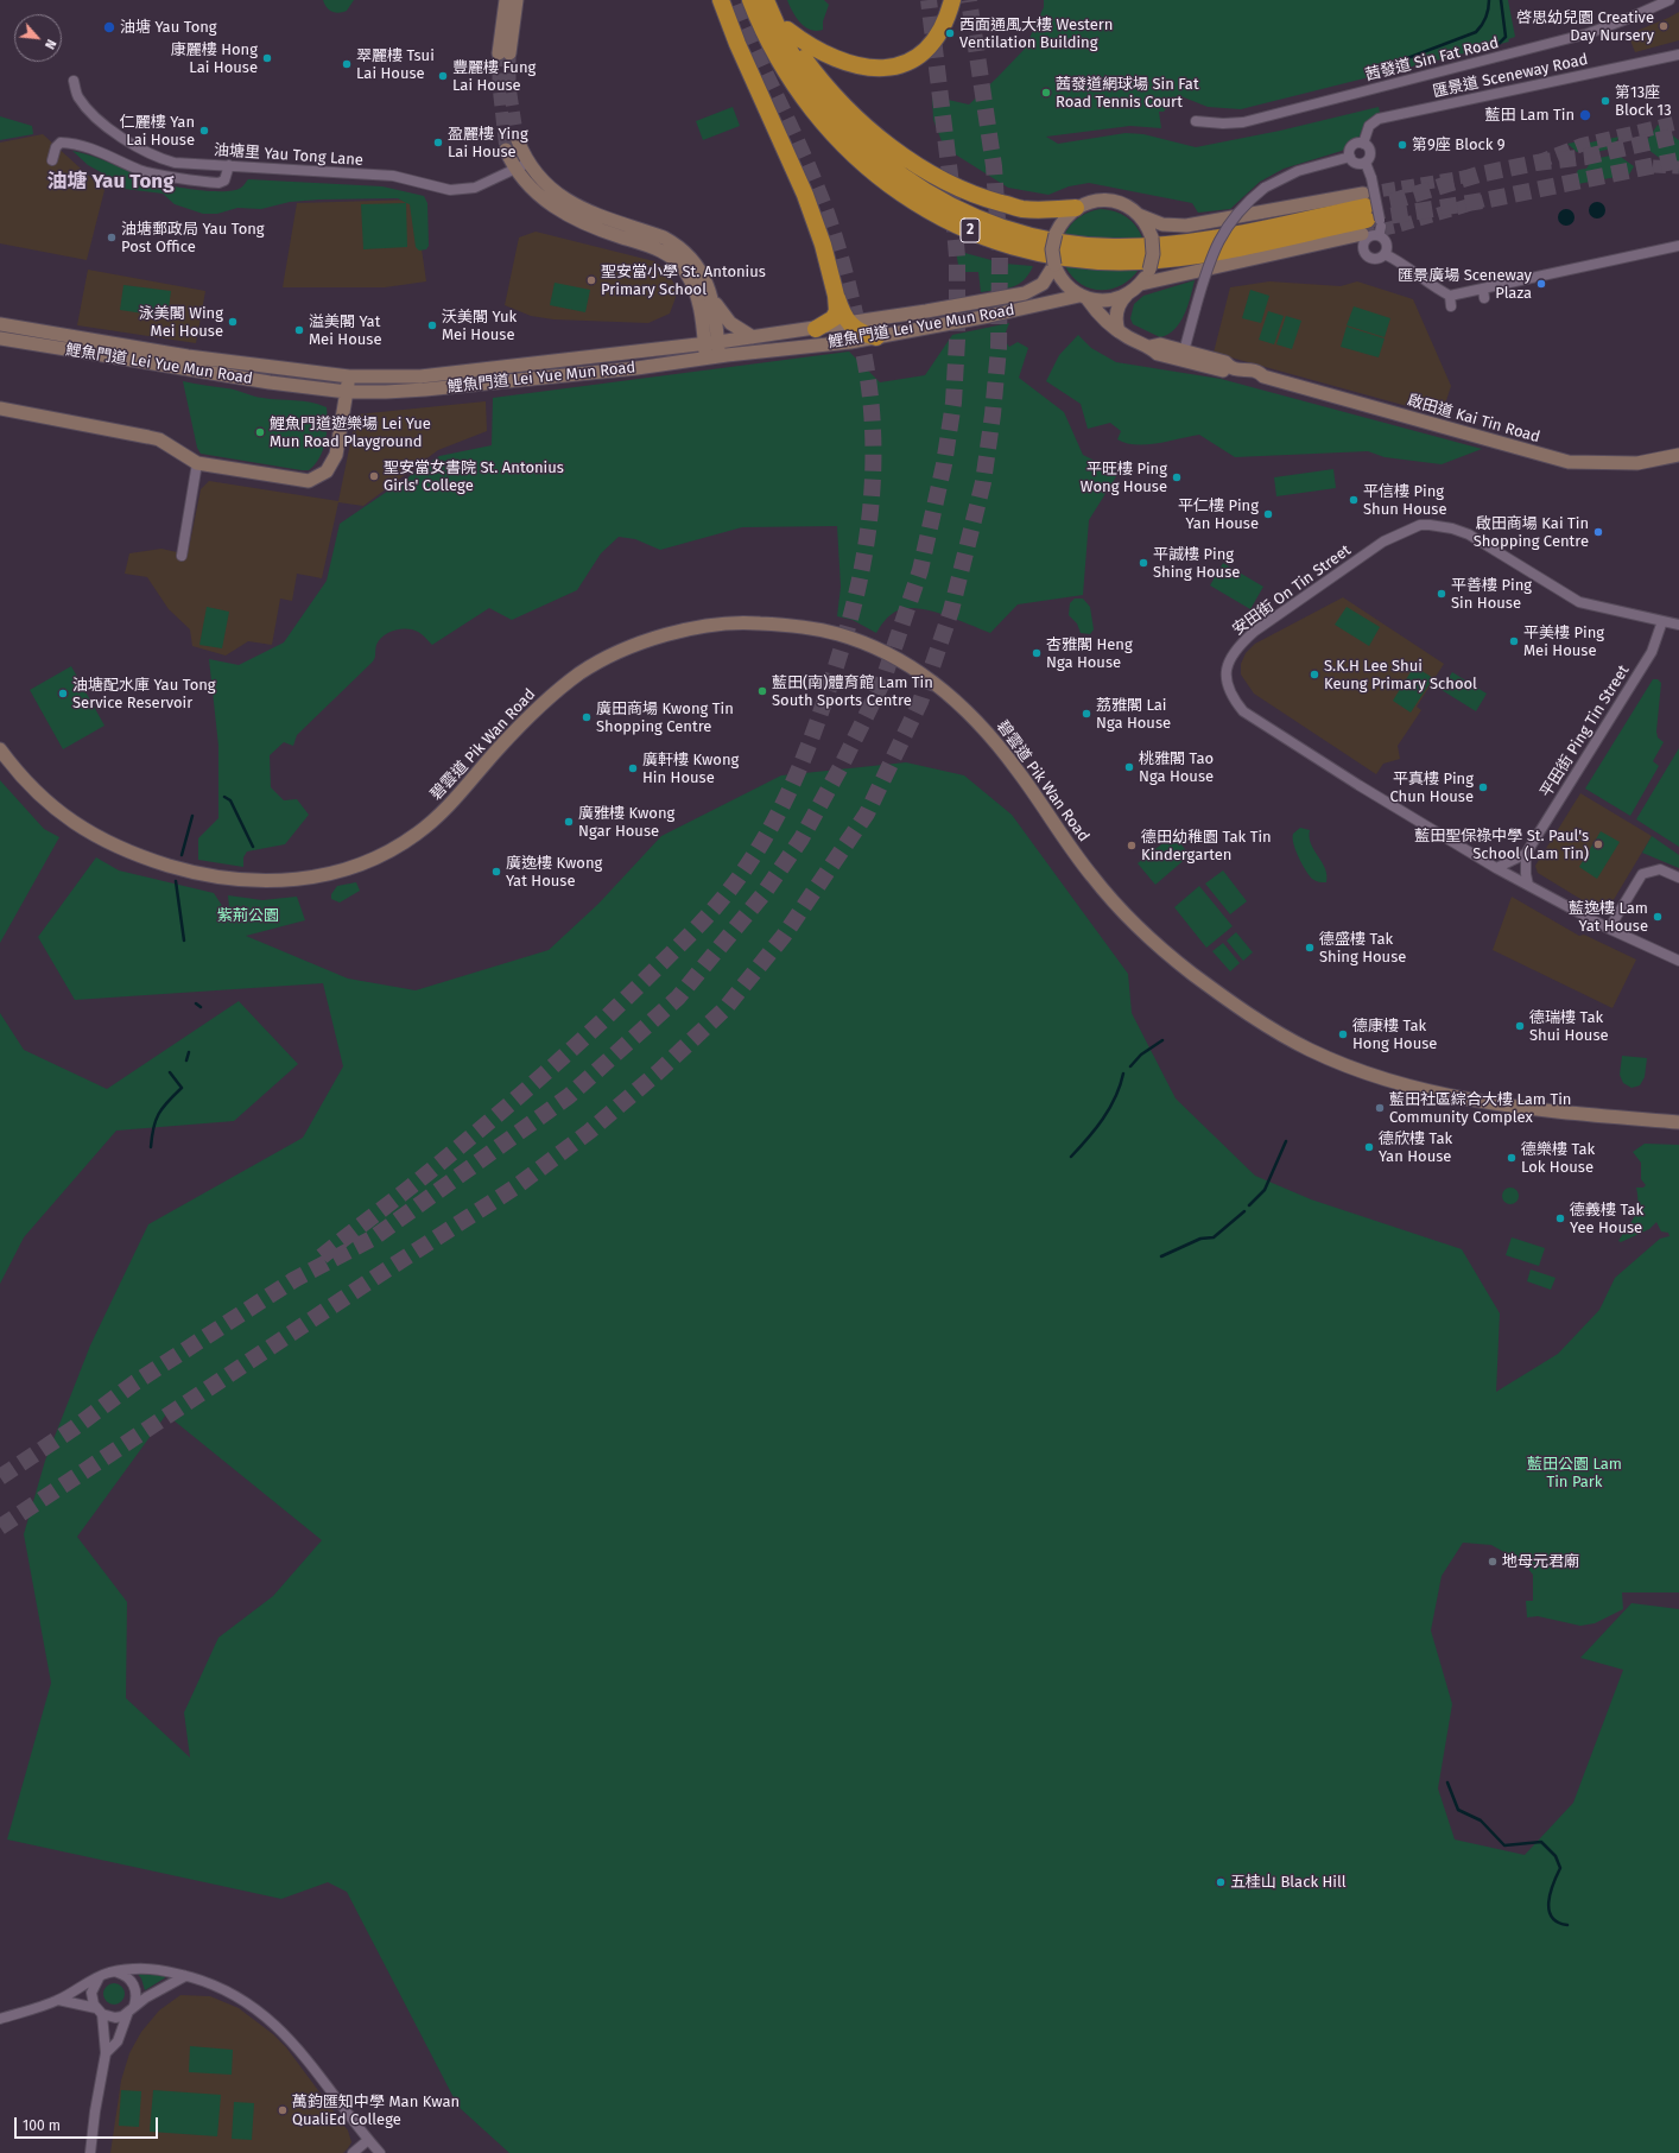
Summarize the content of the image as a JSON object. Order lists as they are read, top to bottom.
{
  "streets": {
    "highway": ["2"],
    "main road": ["鯉魚門道 Lei Yue Mun Road", "啟田道 Kai Tin Road", "碧雲道 Pik Wan Road"],
    "street": [
      "茜發道 Sin Fat Road",
      "匯景道 Sceneway Road",
      "油塘里 Yau Tong Lane",
      "安田街 On Tin Street",
      "平田街 Ping Tin Street"
    ]
  },
  "crossings": [
    ["匯景道 Sceneway Road", "啟田道 Kai Tin Road"],
    ["鯉魚門道 Lei Yue Mun Road", "啟田道 Kai Tin Road"],
    ["安田街 On Tin Street", "平田街 Ping Tin Street"]
  ],
  "districts": ["油塘 Yau Tong"],
  "parks": ["紫荊公園", "藍田公園 Lam Tin Park"],
  "places": [
    "啓思幼兒園 Creative Day Nursery",
    "油塘 Yau Tong",
    "西面通風大樓 Western Ventilation Building",
    "康麗樓 Hong Lai House",
    "翠麗樓 Tsui Lai House",
    "豐麗樓 Fung Lai House",
    "茜發道網球場 Sin Fat Road Tennis Court",
    "第13座 Block 13",
    "藍田 Lam Tin",
    "仁麗樓 Yan Lai House",
    "盈麗樓 Ying Lai House",
    "第9座 Block 9",
    "油塘郵政局 Yau Tong Post Office",
    "聖安當小學 St. Antonius Primary School",
    "匯景廣場 Sceneway Plaza",
    "泳美閣 Wing Mei House",
    "沃美閣 Yuk Mei House",
    "溢美閣 Yat Mei House",
    "鯉魚門道遊樂場 Lei Yue Mun Road Playground",
    "聖安當女書院 St. Antonius Girls' College",
    "平旺樓 Ping Wong House",
    "平信樓 Ping Shun House",
    "平仁樓 Ping Yan House",
    "啟田商場 Kai Tin Shopping Centre",
    "平誠樓 Ping Shing House",
    "平善樓 Ping Sin House",
    "平美樓 Ping Mei House",
    "杏雅閣 Heng Nga House",
    "S.K.H Lee Shui Keung Primary School",
    "藍田(南)體育館 Lam Tin South Sports Centre",
    "油塘配水庫 Yau Tong Service Reservoir",
    "荔雅閣 Lai Nga House",
    "廣田商場 Kwong Tin Shopping Centre",
    "桃雅閣 Tao Nga House",
    "廣軒樓 Kwong Hin House",
    "平真樓 Ping Chun House",
    "廣雅樓 Kwong Ngar House",
    "藍田聖保祿中學 St. Paul's School (Lam Tin)",
    "德田幼稚園 Tak Tin Kindergarten",
    "廣逸樓 Kwong Yat House",
    "藍逸樓 Lam Yat House",
    "德盛樓 Tak Shing House",
    "德瑞樓 Tak Shui House",
    "德康樓 Tak Hong House",
    "藍田社區綜合大樓 Lam Tin Community Complex",
    "德欣樓 Tak Yan House",
    "德樂樓 Tak Lok House",
    "德義樓 Tak Yee House",
    "地母元君廟",
    "五桂山 Black Hill",
    "萬鈞匯知中學 Man Kwan QualiEd College"
  ],
  "scale_bar": "100 m",
  "north": "bottom right"
}
